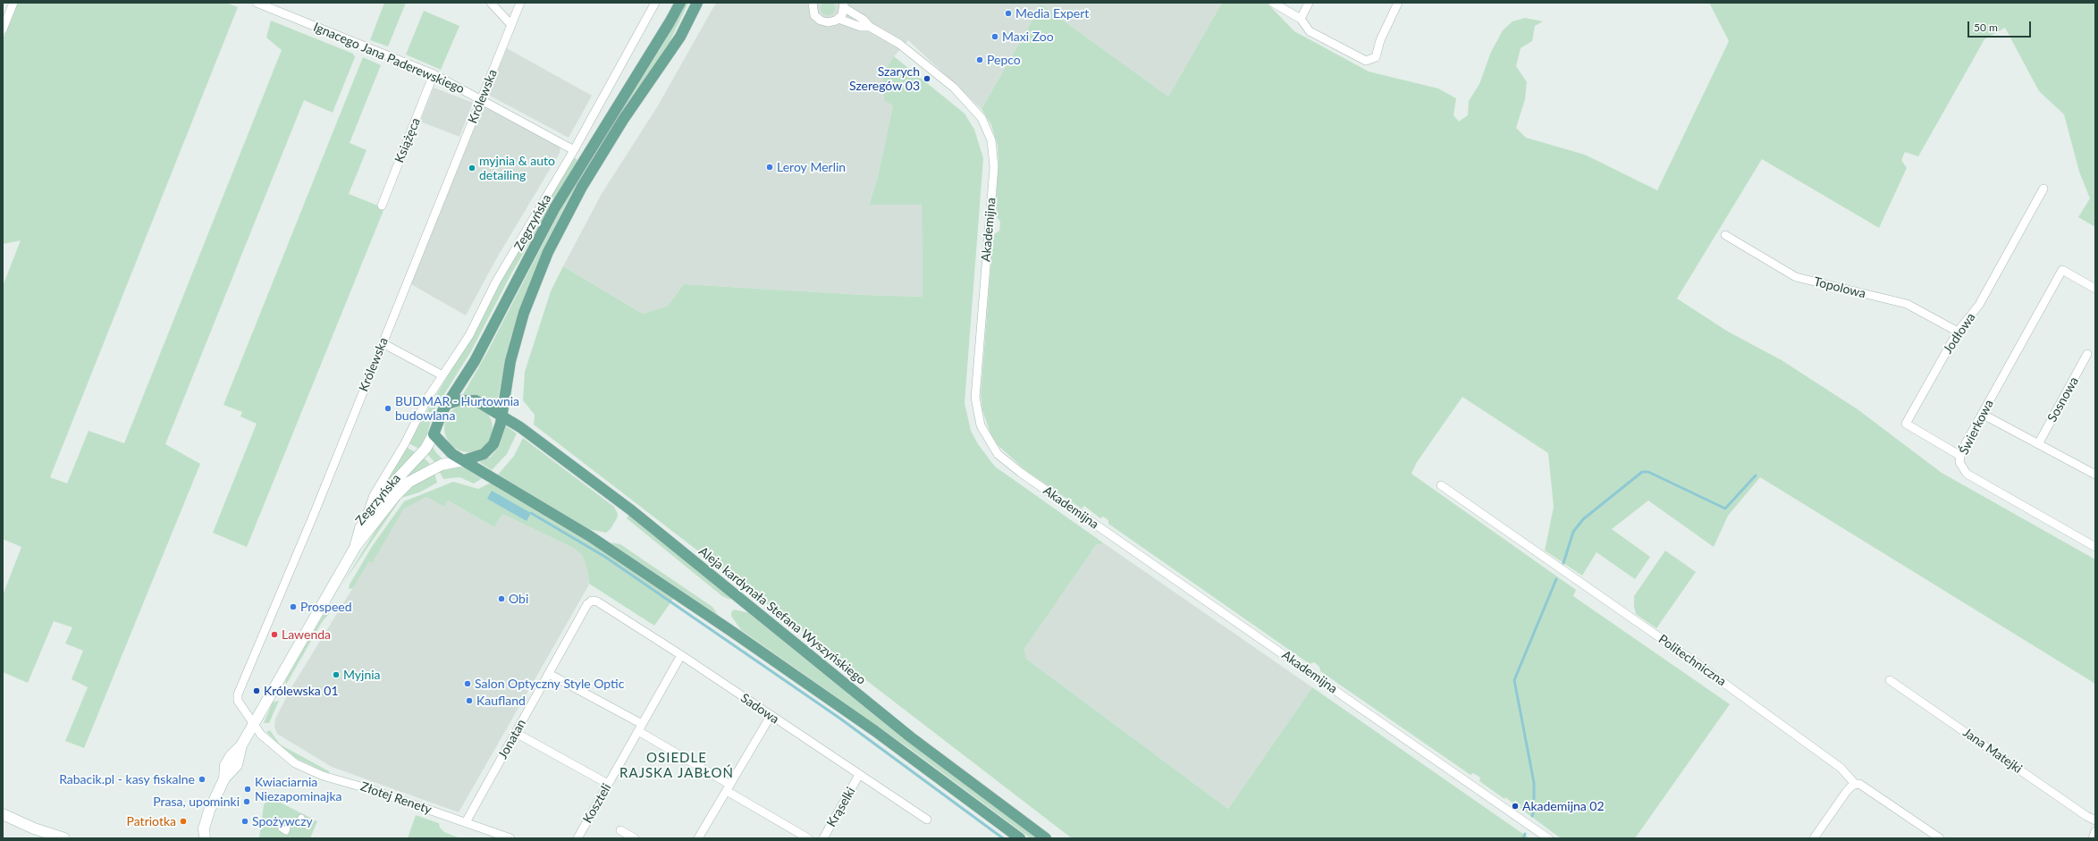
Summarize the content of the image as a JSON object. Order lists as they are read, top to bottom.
{
  "streets": {
    "main road": ["Zegrzyńska", "Aleja kardynała Stefana Wyszyńskiego"],
    "street": [
      "Ignacego Jana Paderewskiego",
      "Królewska",
      "Książęca",
      "Akademijna",
      "Topolowa",
      "Jodłowa",
      "Sosnowa",
      "Świerkowa",
      "Politechniczna",
      "Sadowa",
      "Jonatan",
      "Jana Matejki",
      "Złotej Renety",
      "Koszteli",
      "Krąselki"
    ]
  },
  "crossings": [
    ["Ignacego Jana Paderewskiego", "Królewska"],
    ["Ignacego Jana Paderewskiego", "Książęca"],
    ["Królewska", "Zegrzyńska"],
    ["Królewska", "Złotej Renety"],
    ["Zegrzyńska", "Aleja kardynała Stefana Wyszyńskiego"],
    ["Zegrzyńska", "Złotej Renety"],
    ["Topolowa", "Jodłowa"],
    ["Jodłowa", "Świerkowa"],
    ["Sadowa", "Jonatan"],
    ["Sadowa", "Koszteli"],
    ["Sadowa", "Krąselki"],
    ["Jonatan", "Złotej Renety"]
  ],
  "districts": ["OSIEDLE RAJSKA JABŁOŃ"],
  "places": [
    "Media Expert",
    "Maxi Zoo",
    "Pepco",
    "Szarych Szeregów 03",
    "Leroy Merlin",
    "myjnia & auto detailing",
    "BUDMAR - Hurtownia budowlana",
    "Obi",
    "Prospeed",
    "Lawenda",
    "Myjnia",
    "Salon Optyczny Style Optic",
    "Królewska 01",
    "Kaufland",
    "Rabacik.pl - kasy fiskalne",
    "Kwiaciarnia Niezapominajka",
    "Prasa, upominki",
    "Akademijna 02",
    "Patriotka",
    "Spożywczy"
  ],
  "scale_bar": "50 m"
}
